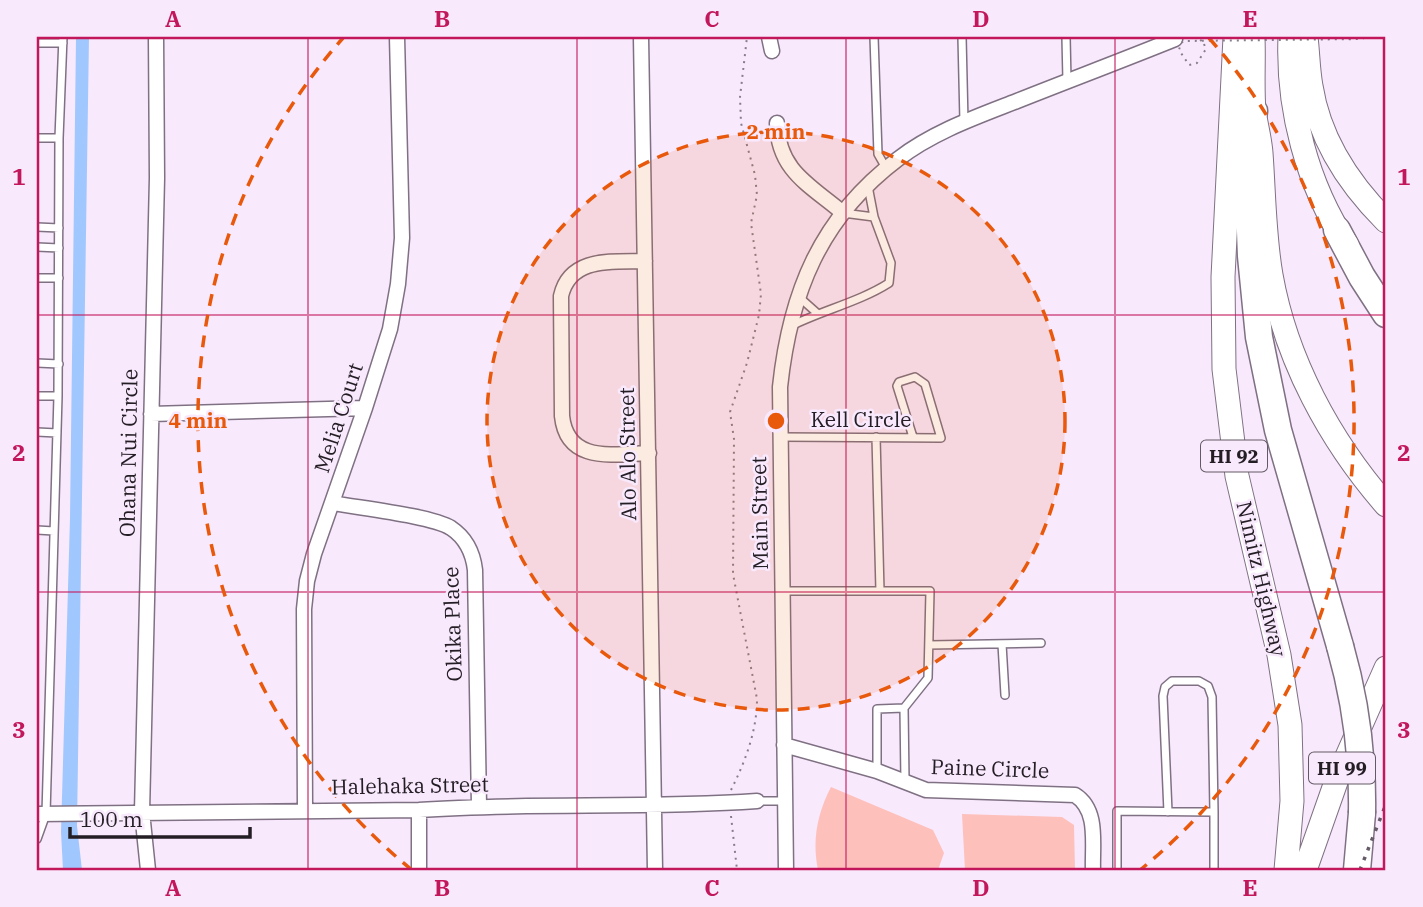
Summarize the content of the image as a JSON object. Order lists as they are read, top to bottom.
{
  "streets": {
    "main road": ["HI 92", "Nimitz Highway", "HI 99"],
    "street": [
      "Melia Court",
      "Ohana Nui Circle",
      "Alo Alo Street",
      "Main Street",
      "Okika Place",
      "Paine Circle",
      "Halehaka Street"
    ],
    "lane": ["Kell Circle"]
  },
  "crossings": [
    ["Melia Court", "Okika Place"],
    ["Melia Court", "Halehaka Street"],
    ["Kell Circle", "Main Street"],
    ["Ohana Nui Circle", "Halehaka Street"],
    ["Alo Alo Street", "Halehaka Street"],
    ["Main Street", "Paine Circle"],
    ["Main Street", "Halehaka Street"],
    ["Okika Place", "Halehaka Street"]
  ],
  "scale_bar": "100 m",
  "grid": {
    "columns": [
      "A",
      "B",
      "C",
      "D",
      "E"
    ],
    "rows": ["1", "2", "3"]
  },
  "rings": ["2 min", "4 min"]
}
